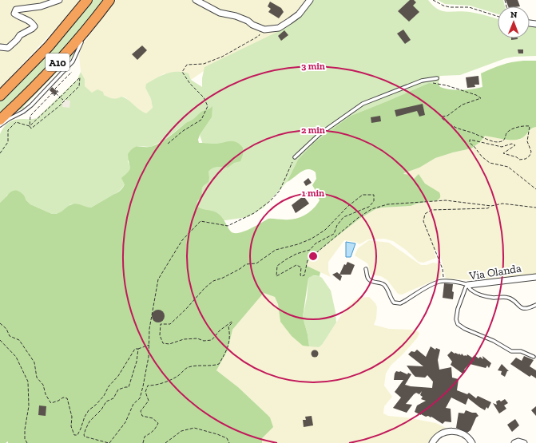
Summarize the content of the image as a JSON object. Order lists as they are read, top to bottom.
{
  "streets": {
    "highway": ["A10"],
    "street": ["Via Olanda"]
  },
  "north": "top",
  "rings": ["3 min", "2 min", "1 min"]
}
